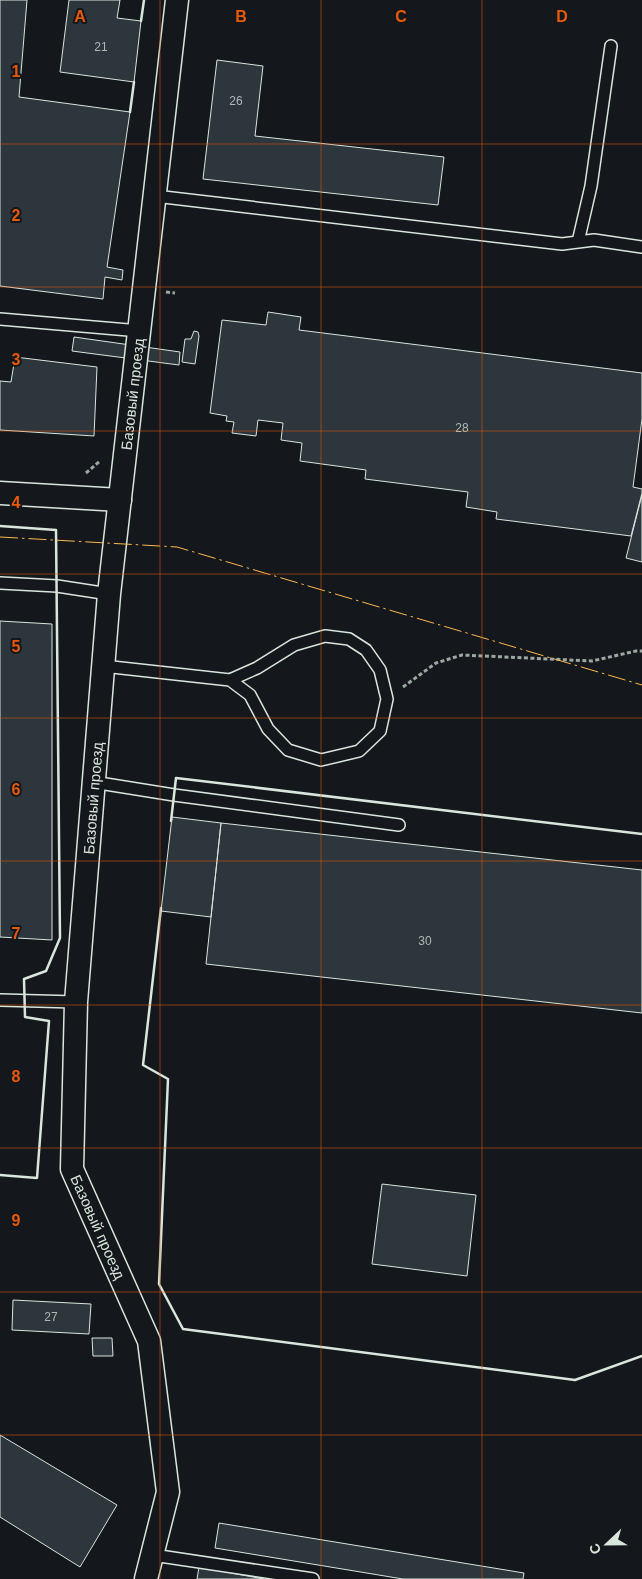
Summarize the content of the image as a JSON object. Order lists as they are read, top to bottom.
{
  "streets": {
    "street": ["Базовый проезд"]
  },
  "house_numbers": [
    "21",
    "26",
    "28",
    "30",
    "27"
  ],
  "north": "left",
  "grid": {
    "columns": [
      "A",
      "B",
      "C",
      "D"
    ],
    "rows": [
      "1",
      "2",
      "3",
      "4",
      "5",
      "6",
      "7",
      "8",
      "9"
    ]
  }
}
